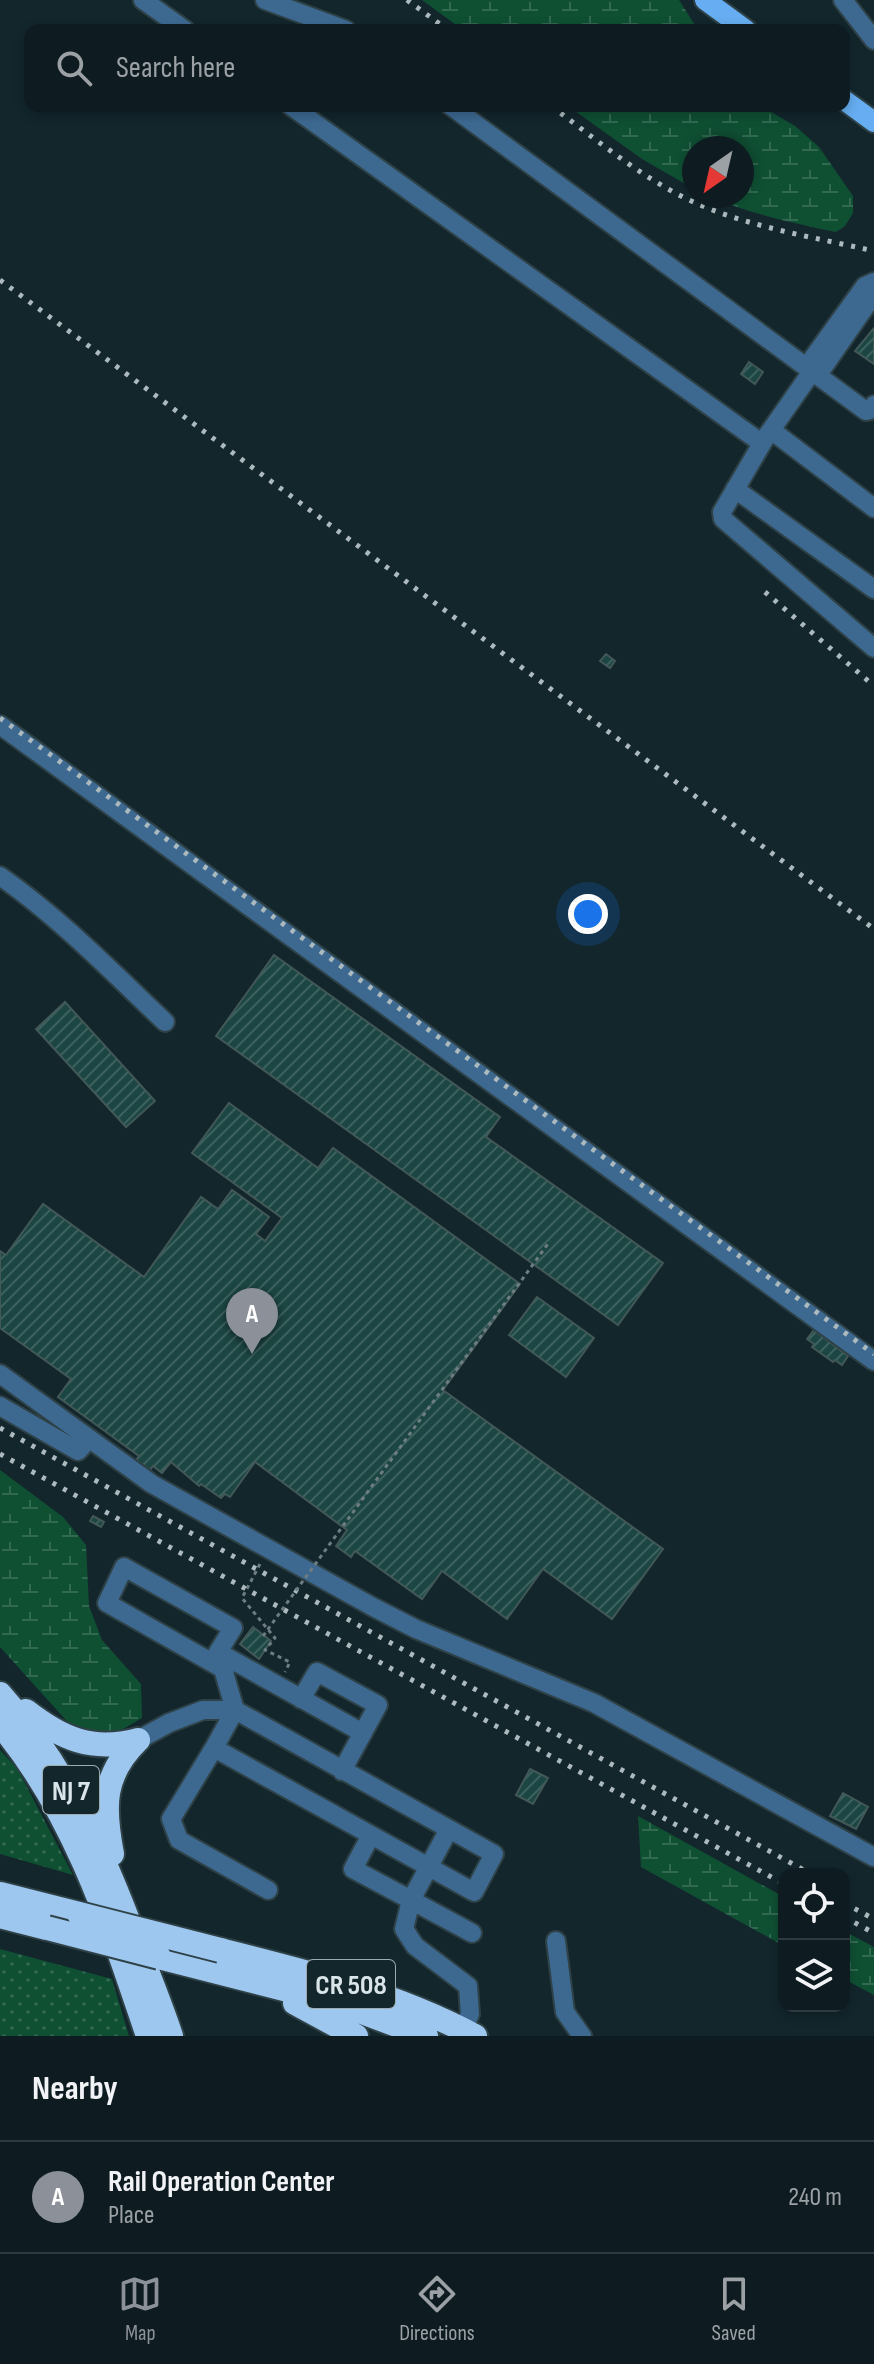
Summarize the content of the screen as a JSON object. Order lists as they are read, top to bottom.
{
  "streets": {
    "highway": ["NJ 7", "CR 508"]
  },
  "north": "bottom left",
  "page": {
    "search": "Search here",
    "pins": "A",
    "heading": "Nearby",
    "list": [
      {
        "mark": "A",
        "name": "Rail Operation Center",
        "note": "Place",
        "value": "240 m"
      }
    ],
    "nav": ["Map", "Directions", "Saved"]
  }
}
